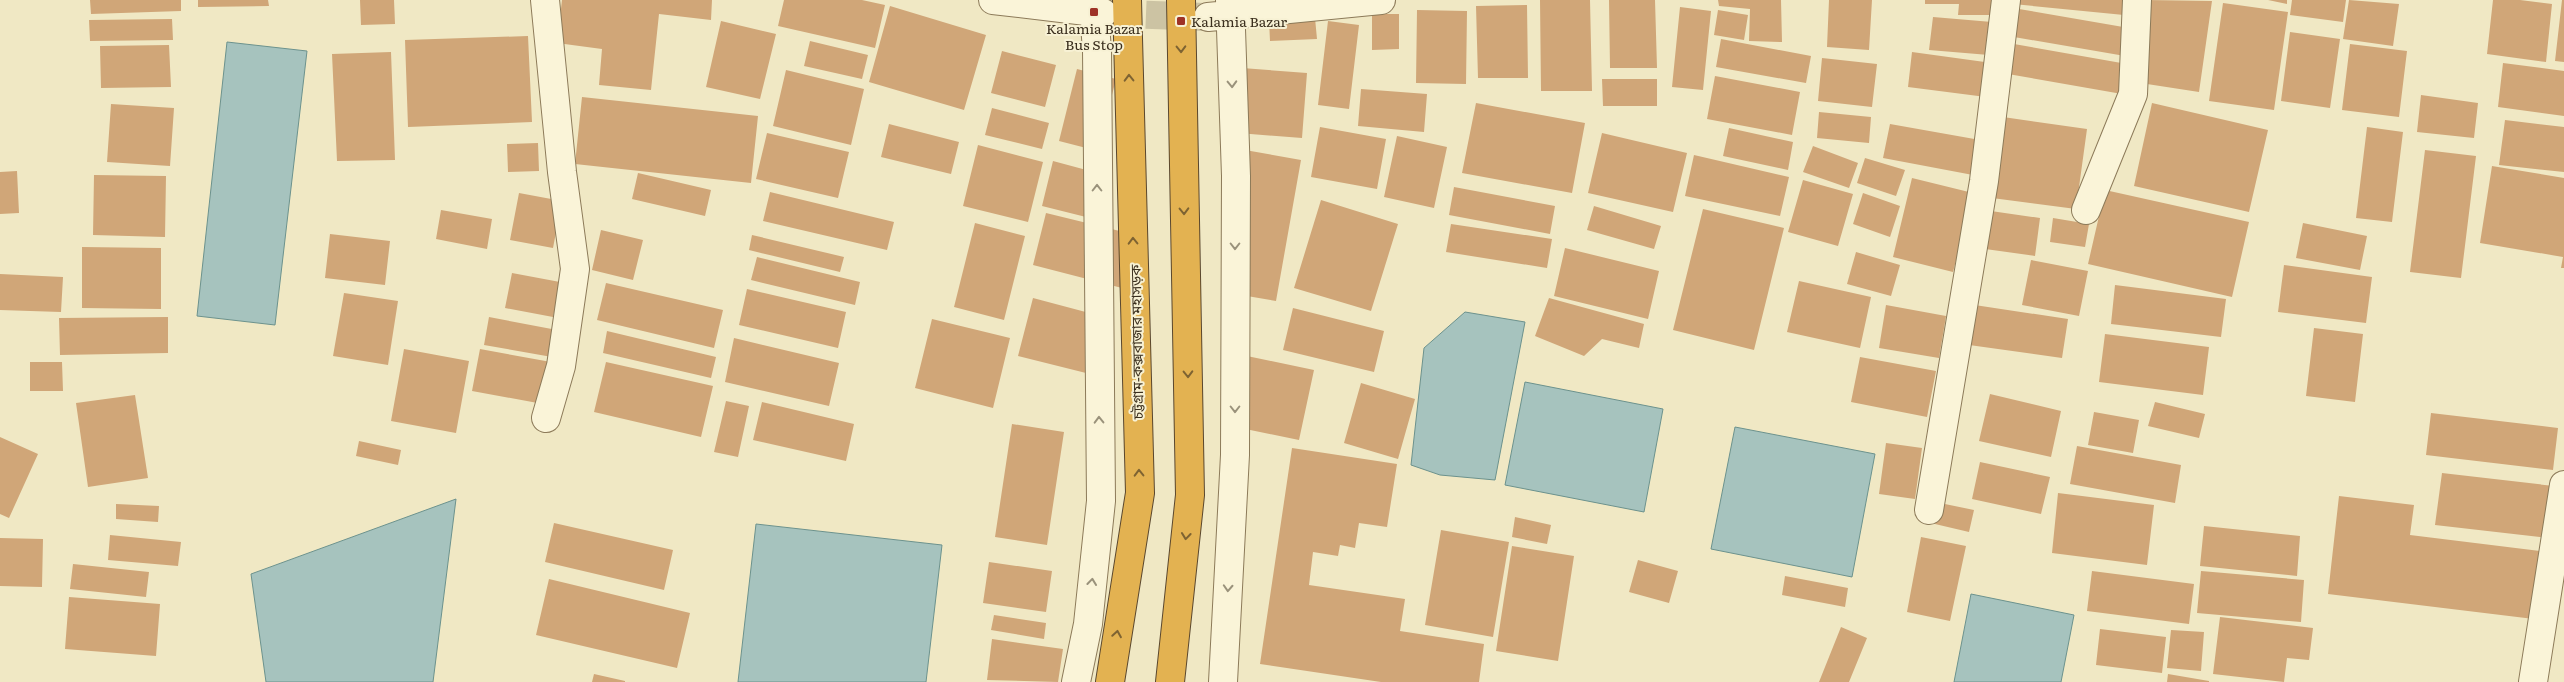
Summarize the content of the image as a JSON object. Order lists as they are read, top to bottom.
{
  "streets": {
    "highway": ["চট্টগ্রাম-কক্সবাজার মহাসড়ক"]
  },
  "places": {
    "transit": ["Kalamia Bazar Bus Stop", "Kalamia Bazar"]
  }
}
